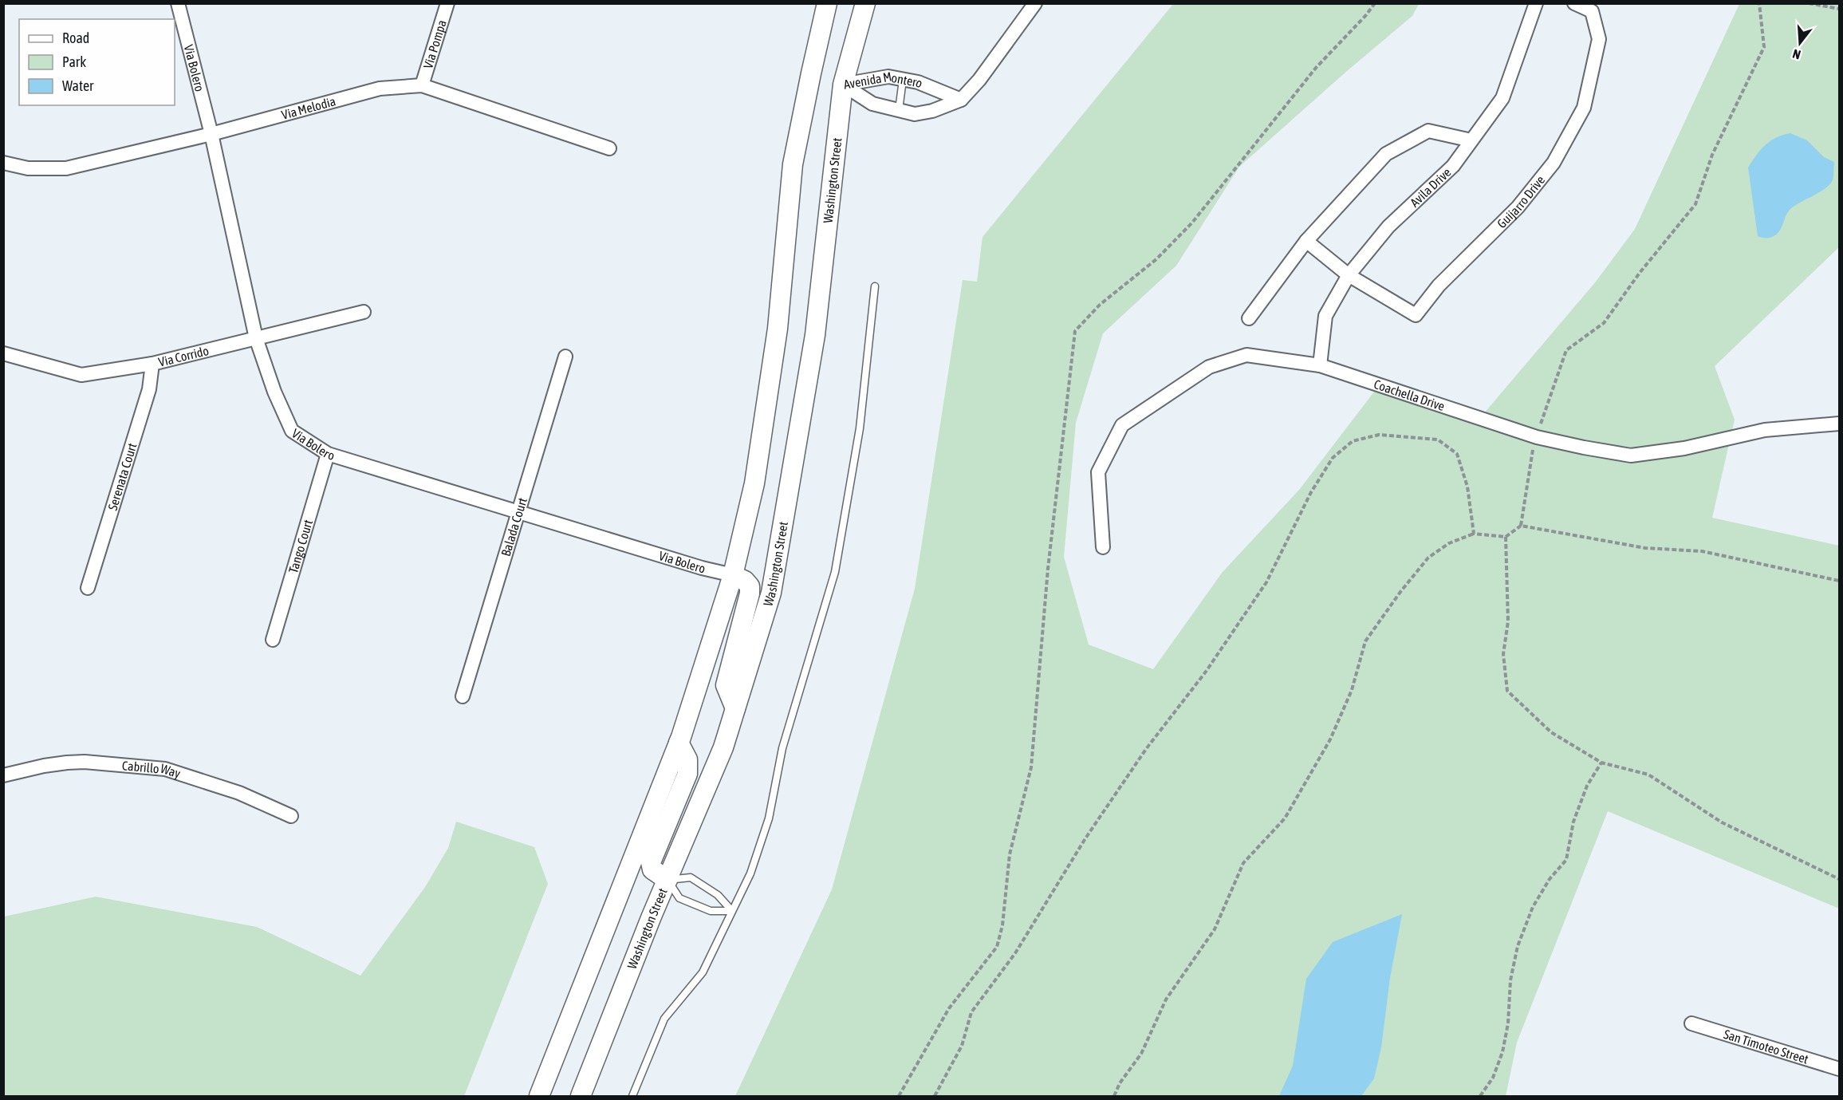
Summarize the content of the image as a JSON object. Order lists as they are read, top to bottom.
{
  "streets": {
    "main road": ["Washington Street"],
    "street": [
      "Via Pompa",
      "Via Bolero",
      "Avenida Montero",
      "Via Melodia",
      "Avila Drive",
      "Guijarro Drive",
      "Via Corrido",
      "Coachella Drive",
      "Serenata Court",
      "Balada Court",
      "Tango Court",
      "Cabrillo Way",
      "San Timoteo Street"
    ]
  },
  "crossings": [
    ["Via Pompa", "Via Melodia"],
    ["Via Bolero", "Via Melodia"],
    ["Via Bolero", "Via Corrido"],
    ["Via Bolero", "Balada Court"],
    ["Via Bolero", "Tango Court"],
    ["Avenida Montero", "Washington Street"],
    ["Avila Drive", "Guijarro Drive"],
    ["Avila Drive", "Coachella Drive"],
    ["Via Corrido", "Serenata Court"]
  ],
  "legend": ["Road", "Park", "Water"],
  "north": "bottom"
}
